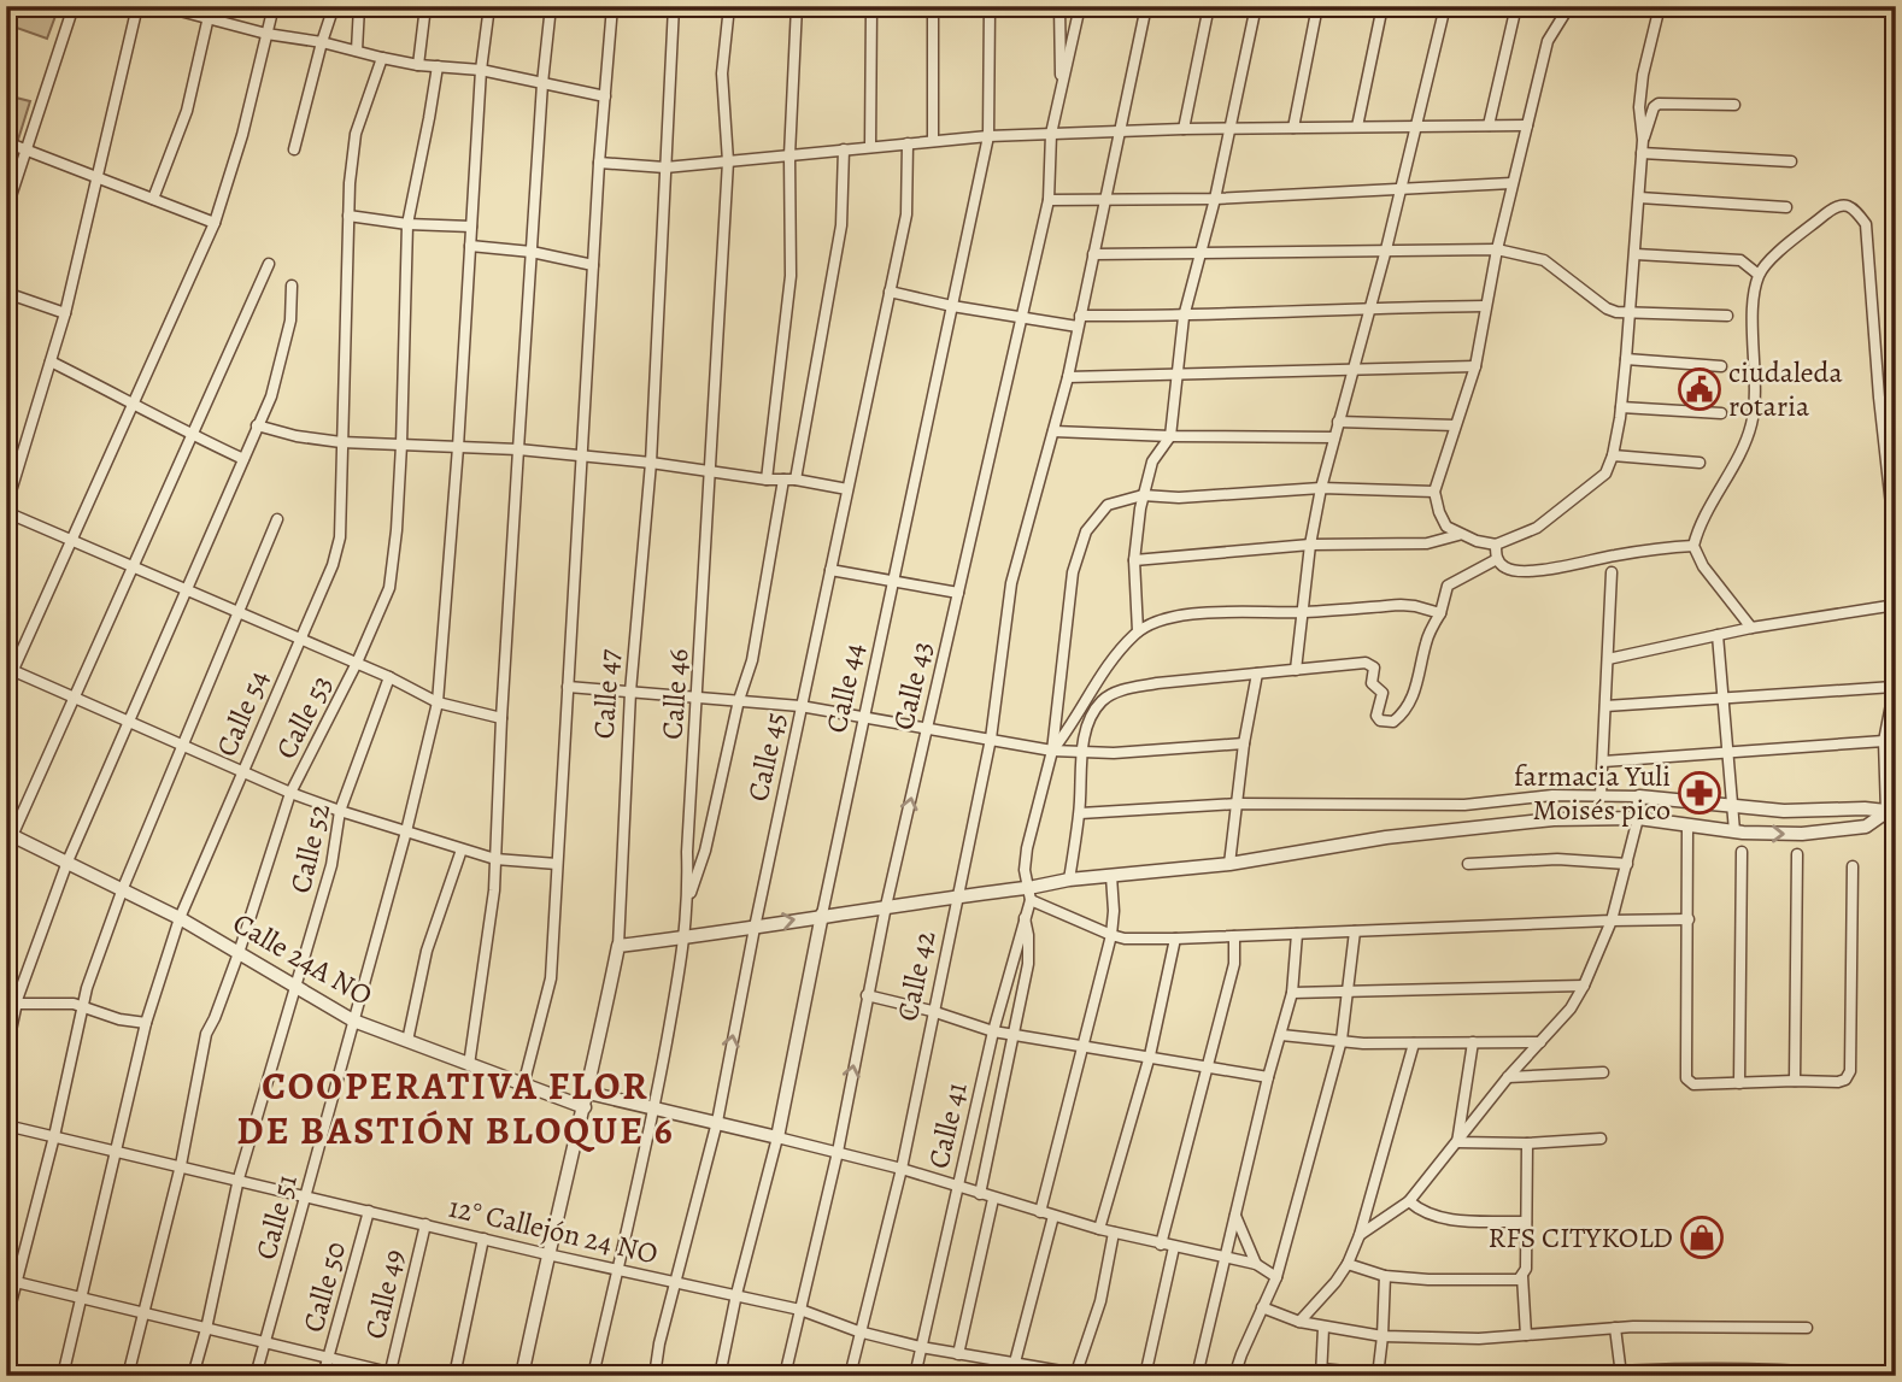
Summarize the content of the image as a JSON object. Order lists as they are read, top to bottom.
{
  "streets": {
    "street": [
      "Calle 43",
      "Calle 44",
      "Calle 47",
      "Calle 46",
      "Calle 54",
      "Calle 53",
      "Calle 45",
      "Calle 52",
      "Calle 24A NO",
      "Calle 42",
      "Calle 41",
      "Calle 51",
      "12° Callejón 24 NO",
      "Calle 50",
      "Calle 49"
    ]
  },
  "crossings": [
    ["Calle 43", "12° Callejón 24 NO"],
    ["Calle 44", "12° Callejón 24 NO"],
    ["Calle 47", "Calle 24A NO"],
    ["Calle 47", "12° Callejón 24 NO"],
    ["Calle 46", "12° Callejón 24 NO"],
    ["Calle 54", "Calle 24A NO"],
    ["Calle 54", "12° Callejón 24 NO"],
    ["Calle 53", "Calle 24A NO"],
    ["Calle 53", "12° Callejón 24 NO"],
    ["Calle 45", "12° Callejón 24 NO"],
    ["Calle 52", "Calle 24A NO"],
    ["Calle 52", "12° Callejón 24 NO"],
    ["Calle 24A NO", "Calle 51"],
    ["Calle 42", "12° Callejón 24 NO"],
    ["Calle 41", "12° Callejón 24 NO"],
    ["Calle 51", "12° Callejón 24 NO"],
    ["12° Callejón 24 NO", "Calle 50"],
    ["12° Callejón 24 NO", "Calle 49"]
  ],
  "districts": ["COOPERATIVA FLOR DE BASTIÓN BLOQUE 6"],
  "places": {
    "public building": ["ciudaleda rotaria"],
    "pharmacy": ["farmacia Yuli Moisés pico"],
    "shop": ["RFS CITYKOLD"]
  }
}
